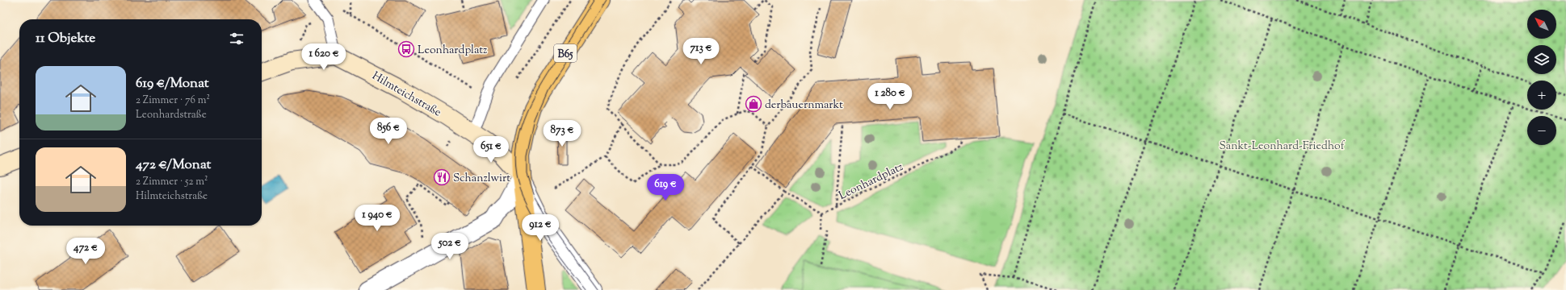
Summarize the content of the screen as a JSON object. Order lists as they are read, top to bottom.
{
  "streets": {
    "main road": ["B65", "Hilmteichstraße"],
    "path": ["Leonhardplatz"]
  },
  "crossings": [
    ["B65", "Hilmteichstraße"]
  ],
  "parks": ["Sankt-Leonhard-Friedhof"],
  "places": {
    "bus stop": ["Leonhardplatz"],
    "shop": ["derbauernmarkt"],
    "restaurant": ["Schanzlwirt"]
  },
  "north": "top left",
  "page": {
    "map_buttons": ["+", "−"],
    "heading": "11 Objekte",
    "price": [
      "713 €",
      "1 620 €",
      "1 280 €",
      "856 €",
      "873 €",
      "651 €",
      "619 €",
      "1 940 €",
      "912 €",
      "502 €",
      "472 €"
    ],
    "list": [
      {
        "name": "619 €/Monat",
        "note": "2 Zimmer · 76 m² · Leonhardstraße"
      },
      {
        "name": "472 €/Monat",
        "note": "2 Zimmer · 52 m² · Hilmteichstraße"
      }
    ]
  }
}
